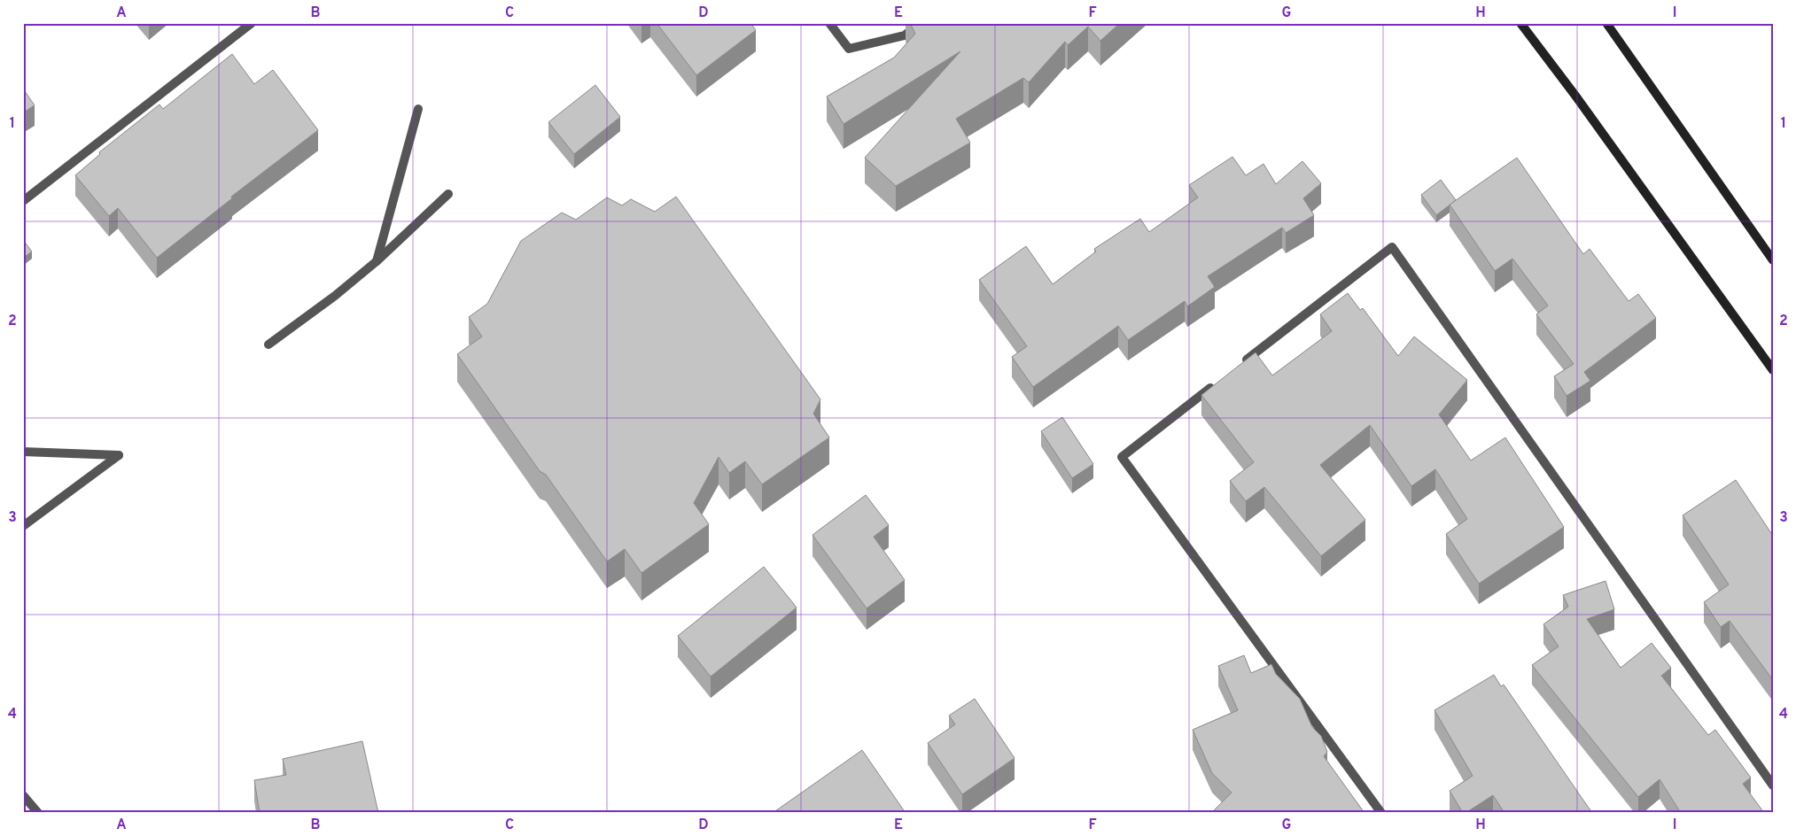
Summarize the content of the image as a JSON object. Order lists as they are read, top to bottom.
{
  "grid": {
    "columns": [
      "A",
      "B",
      "C",
      "D",
      "E",
      "F",
      "G",
      "H",
      "I"
    ],
    "rows": [
      "1",
      "2",
      "3",
      "4"
    ]
  }
}
